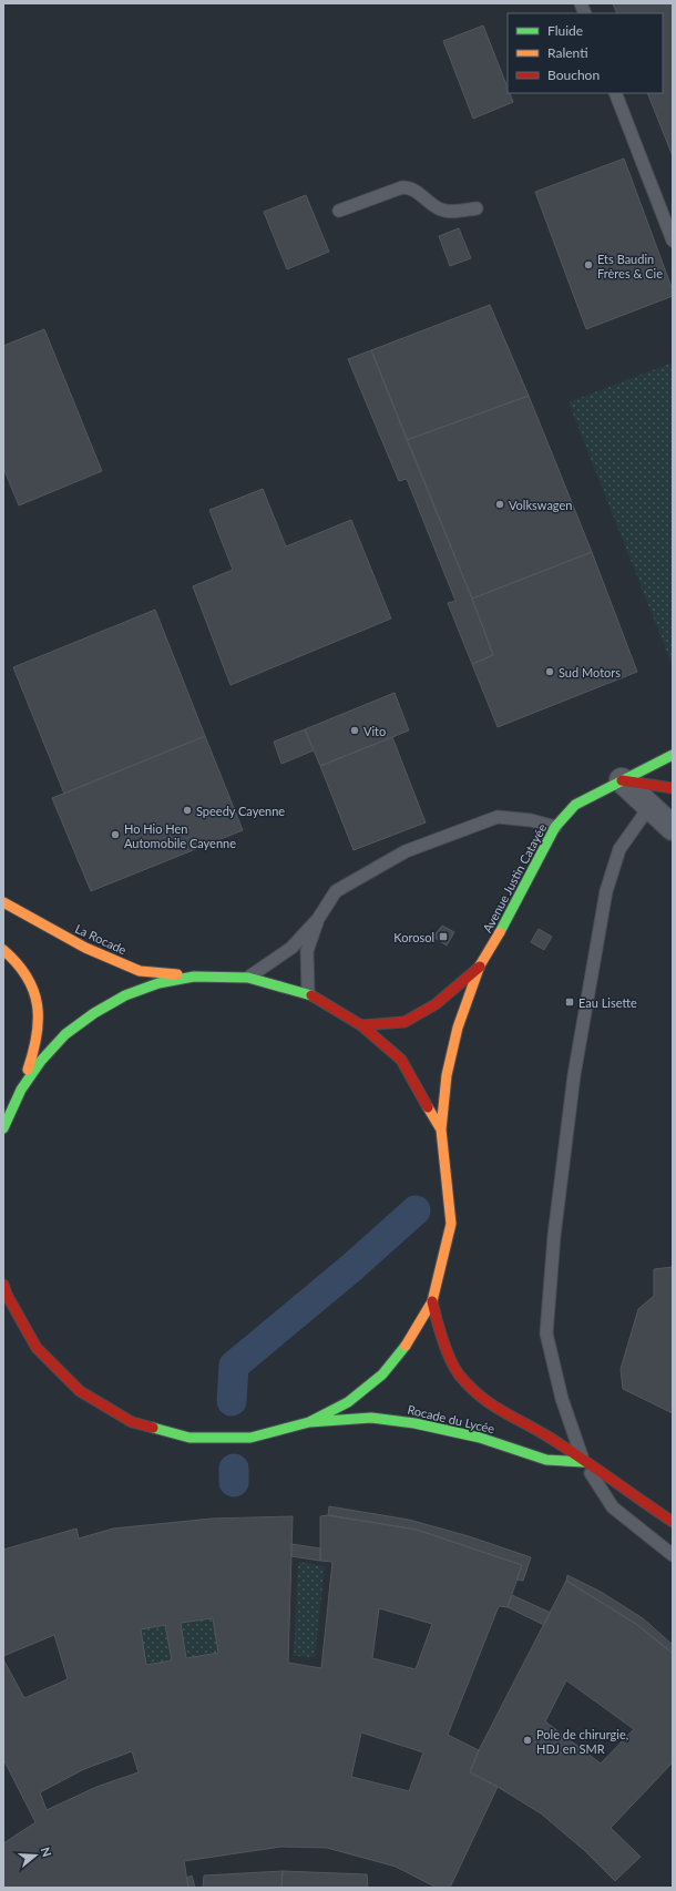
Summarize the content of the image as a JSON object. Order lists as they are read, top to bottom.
{
  "streets": {
    "main road": ["Avenue Justin Catayée", "La Rocade", "Rocade du Lycée"]
  },
  "places": {
    "other": [
      "Ets Baudin Frères & Cie",
      "Volkswagen",
      "Sud Motors",
      "Vito",
      "Speedy Cayenne",
      "Ho Hio Hen Automobile Cayenne",
      "Pole de chirurgie, HDJ en SMR"
    ],
    "transit": ["Korosol", "Eau Lisette"]
  },
  "legend": ["Fluide", "Ralenti", "Bouchon"],
  "north": "right"
}
